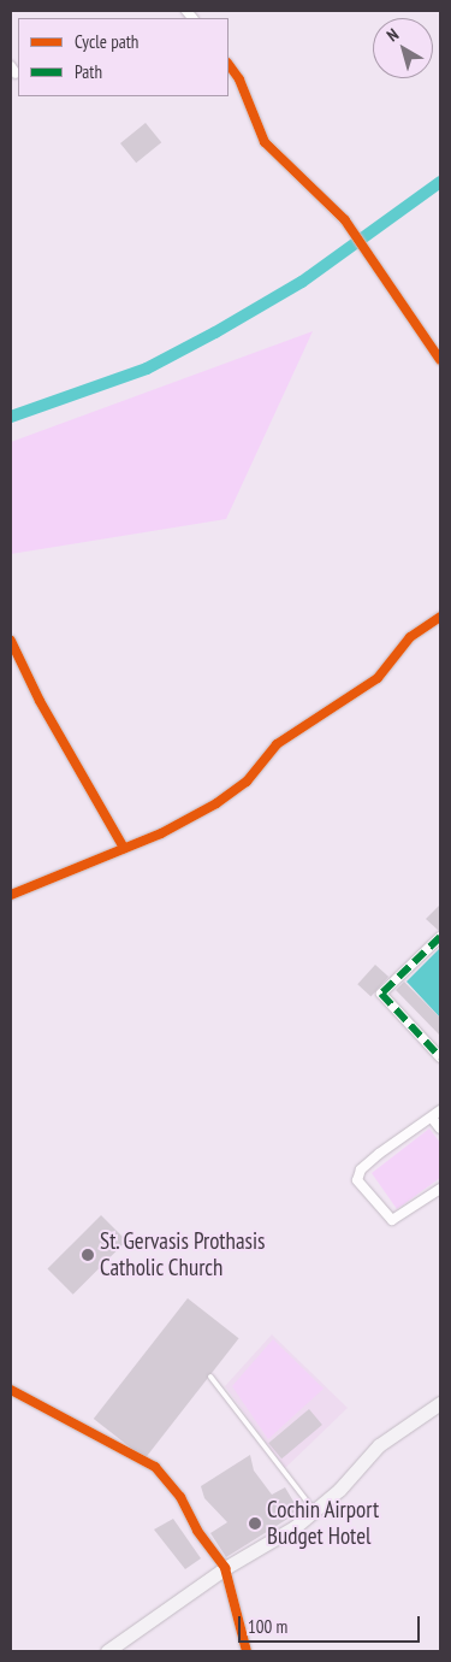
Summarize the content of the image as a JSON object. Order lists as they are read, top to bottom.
{
  "places": ["St. Gervasis Prothasis Catholic Church", "Cochin Airport Budget Hotel"],
  "legend": ["Cycle path", "Path"],
  "scale_bar": "100 m",
  "north": "top left"
}
